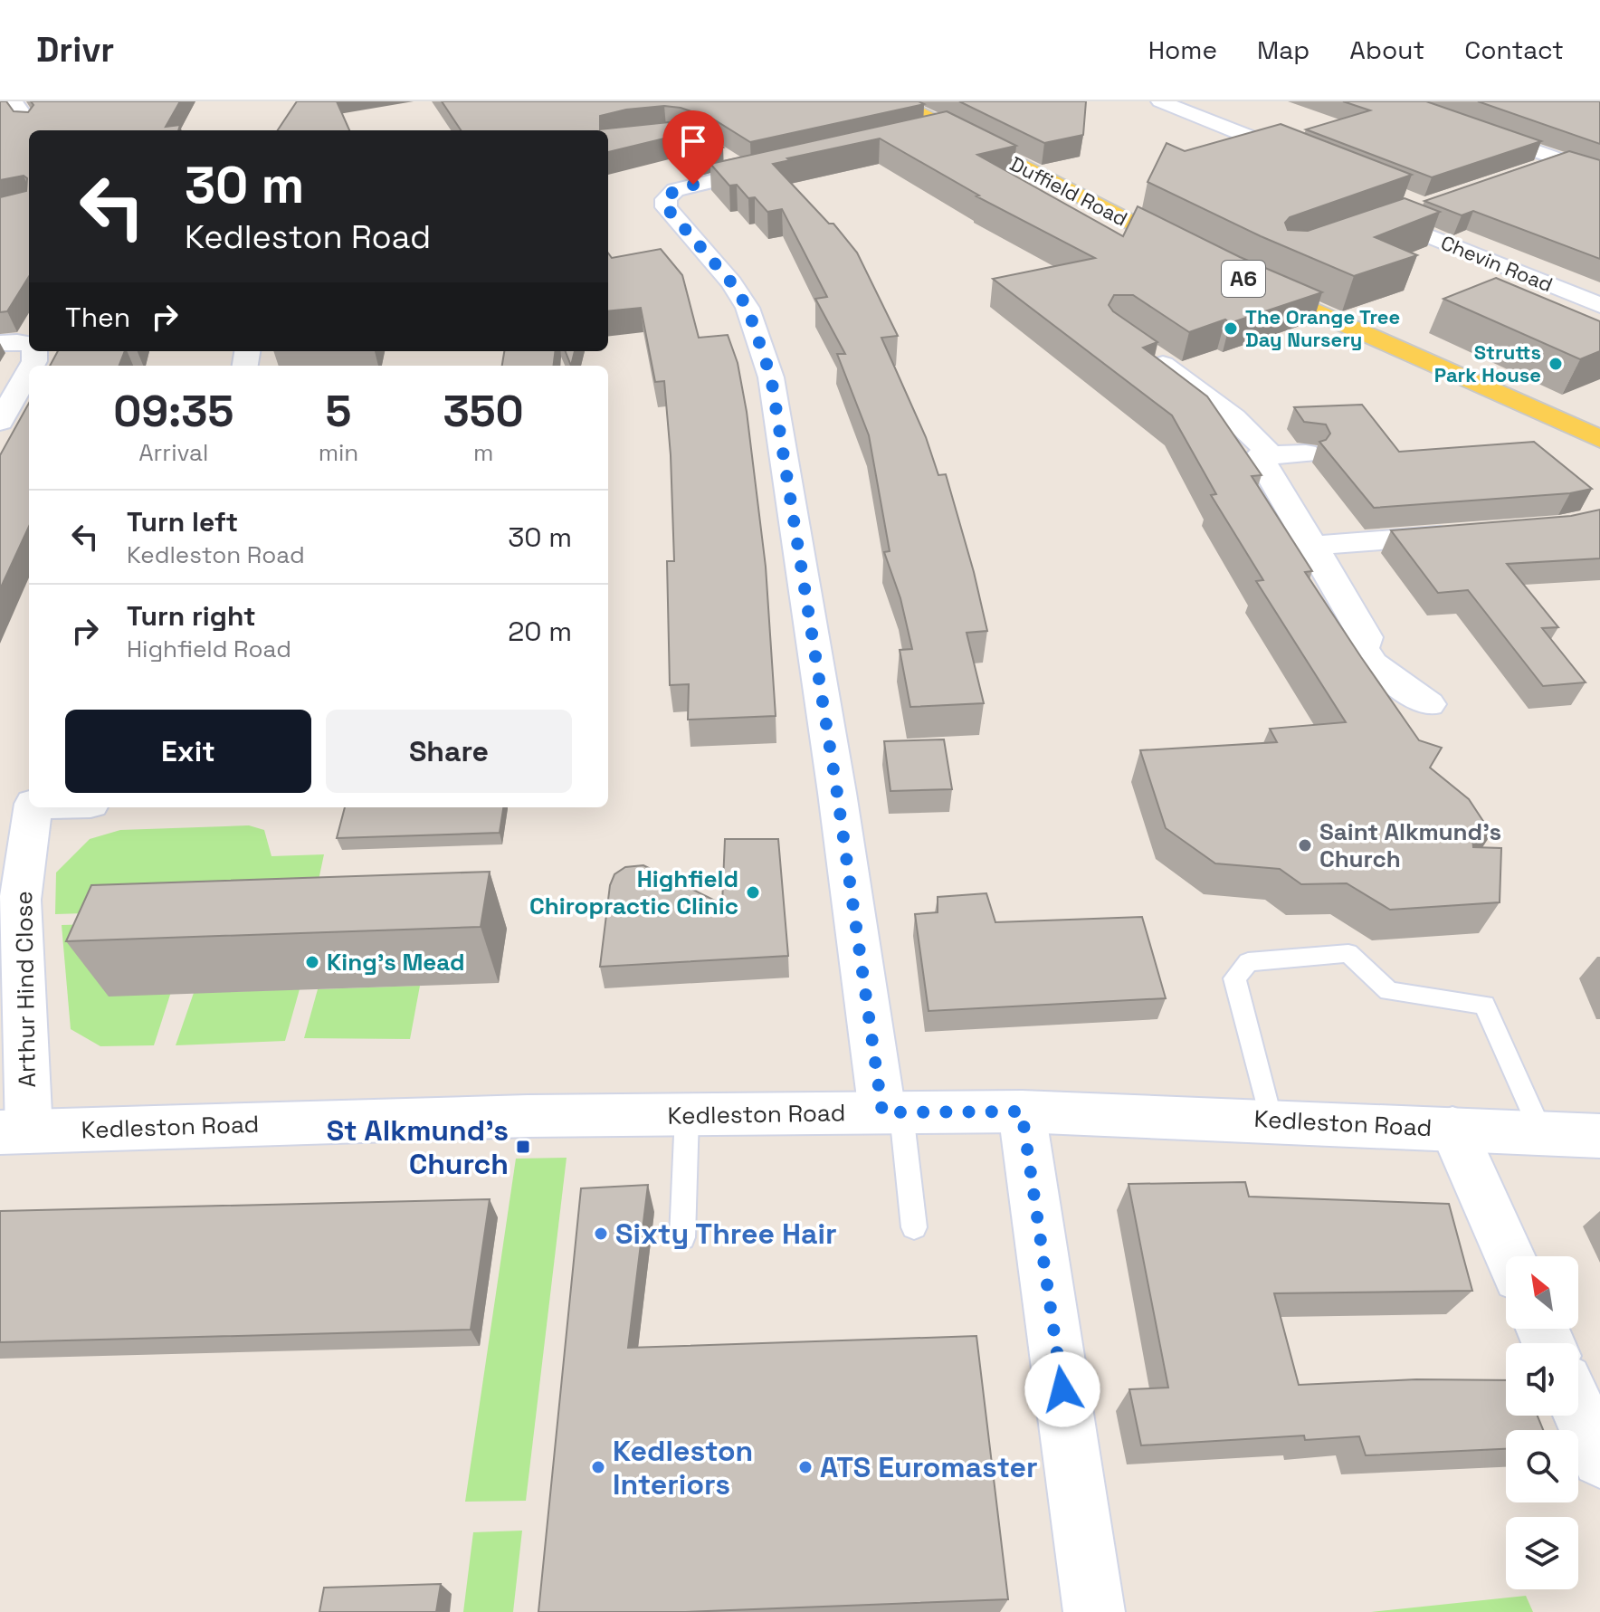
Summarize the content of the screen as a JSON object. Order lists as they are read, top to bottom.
{
  "streets": {
    "main road": ["Duffield Road", "A6"],
    "street": ["Chevin Road", "Arthur Hind Close", "Kedleston Road"]
  },
  "crossings": [
    ["Arthur Hind Close", "Kedleston Road"]
  ],
  "places": {
    "other": [
      "The Orange Tree Day Nursery",
      "Strutts Park House",
      "Saint Alkmund's Church",
      "Highfield Chiropractic Clinic",
      "King's Mead",
      "Sixty Three Hair",
      "Kedleston Interiors",
      "ATS Euromaster"
    ],
    "transit": ["St Alkmund's Church"]
  },
  "north": "top left",
  "page": {
    "header": "Drivr",
    "nav": [
      "Home",
      "Map",
      "About",
      "Contact"
    ],
    "turn": ["30 m", "Kedleston Road"],
    "then": "Then",
    "eta": [
      "09:35",
      "Arrival",
      "5",
      "min",
      "350",
      "m"
    ],
    "list": [
      {
        "name": "Turn left",
        "note": "Kedleston Road",
        "value": "30 m"
      },
      {
        "name": "Turn right",
        "note": "Highfield Road",
        "value": "20 m"
      }
    ],
    "buttons": ["Exit", "Share"]
  }
}
